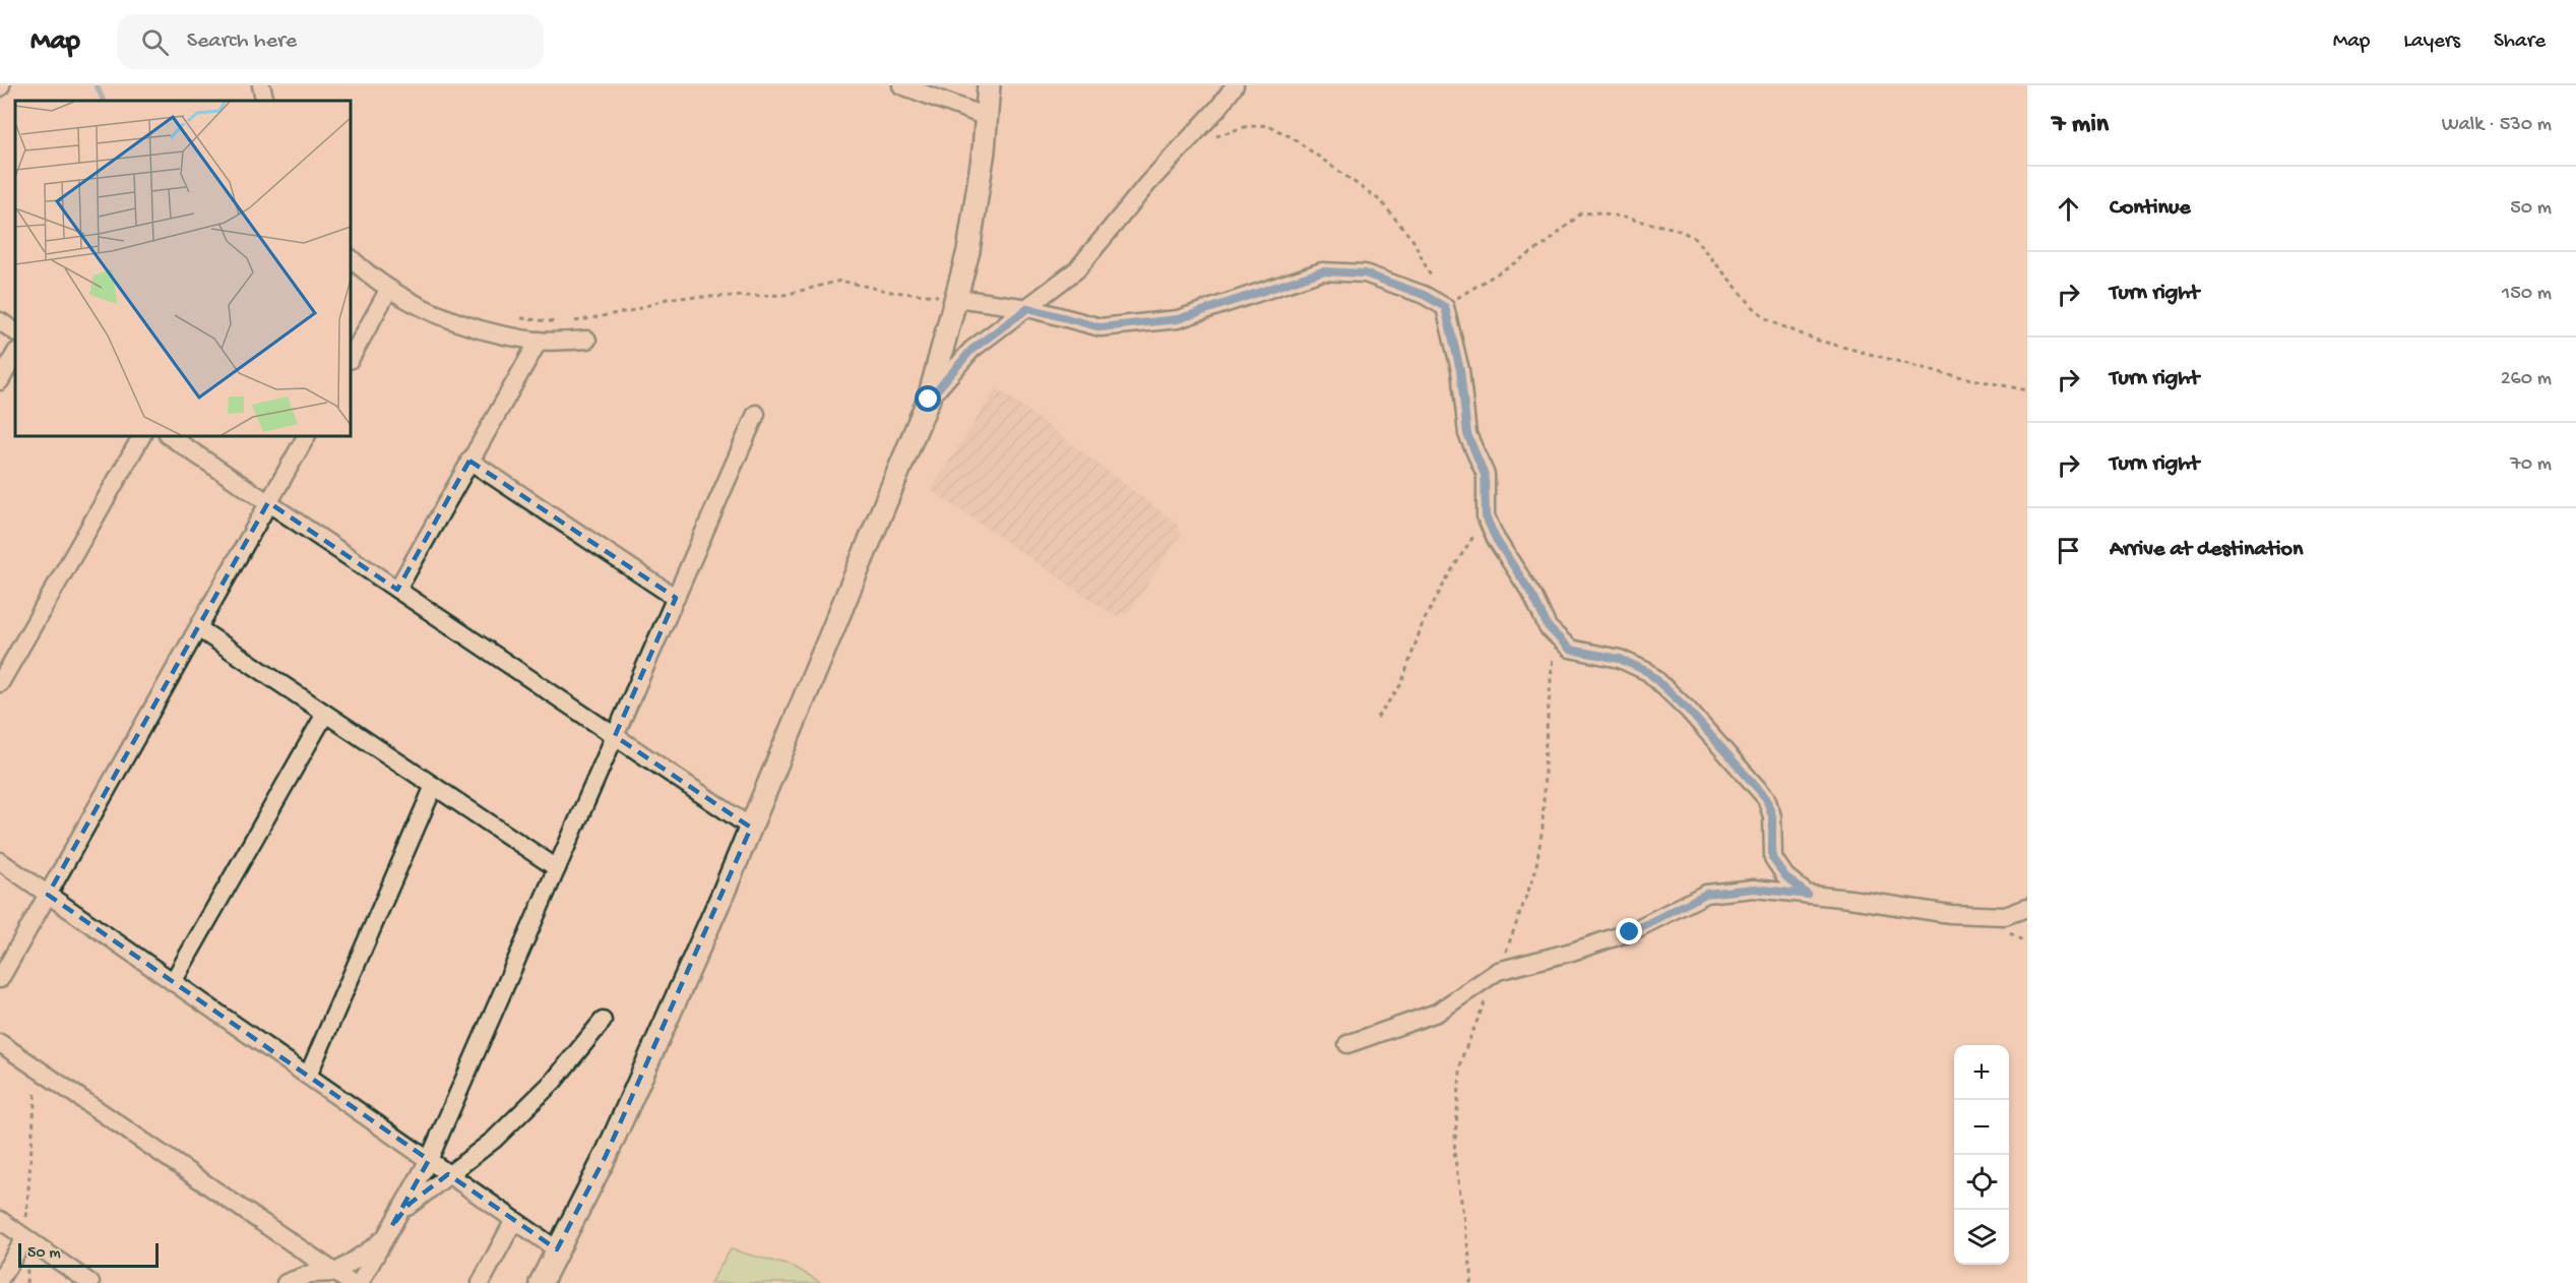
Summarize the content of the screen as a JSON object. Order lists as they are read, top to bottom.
{
  "scale_bar": "50 m",
  "page": {
    "header": "Map",
    "search": "Search here",
    "nav": ["Map", "Layers", "Share"],
    "heading": ["7 min", "Walk · 530 m"],
    "list": [
      ["Continue", "50 m"],
      ["Turn right", "150 m"],
      ["Turn right", "260 m"],
      ["Turn right", "70 m"],
      "Arrive at destination"
    ],
    "map_buttons": ["+", "−"],
    "scale": "50 m"
  }
}
